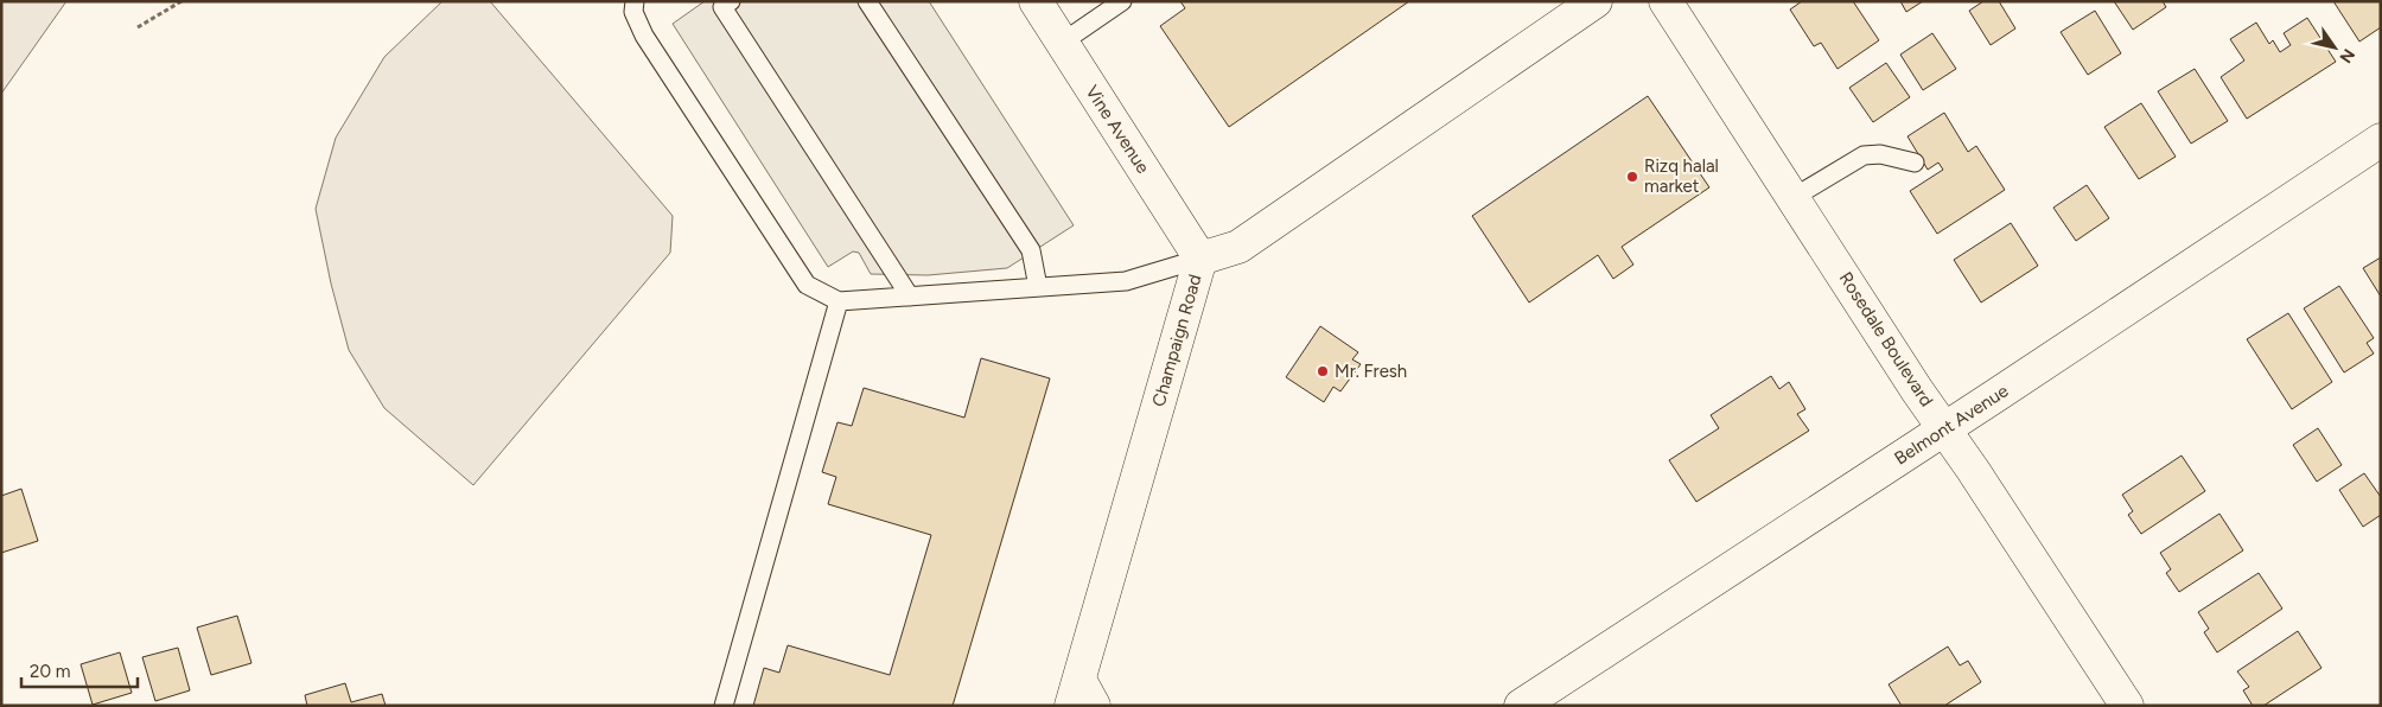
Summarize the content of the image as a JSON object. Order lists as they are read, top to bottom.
{
  "streets": {
    "street": [
      "Vine Avenue",
      "Rosedale Boulevard",
      "Champaign Road",
      "Belmont Avenue"
    ]
  },
  "crossings": [
    ["Vine Avenue", "Champaign Road"],
    ["Rosedale Boulevard", "Belmont Avenue"]
  ],
  "places": ["Rizq halal market", "Mr. Fresh"],
  "scale_bar": "20 m",
  "north": "bottom right"
}
